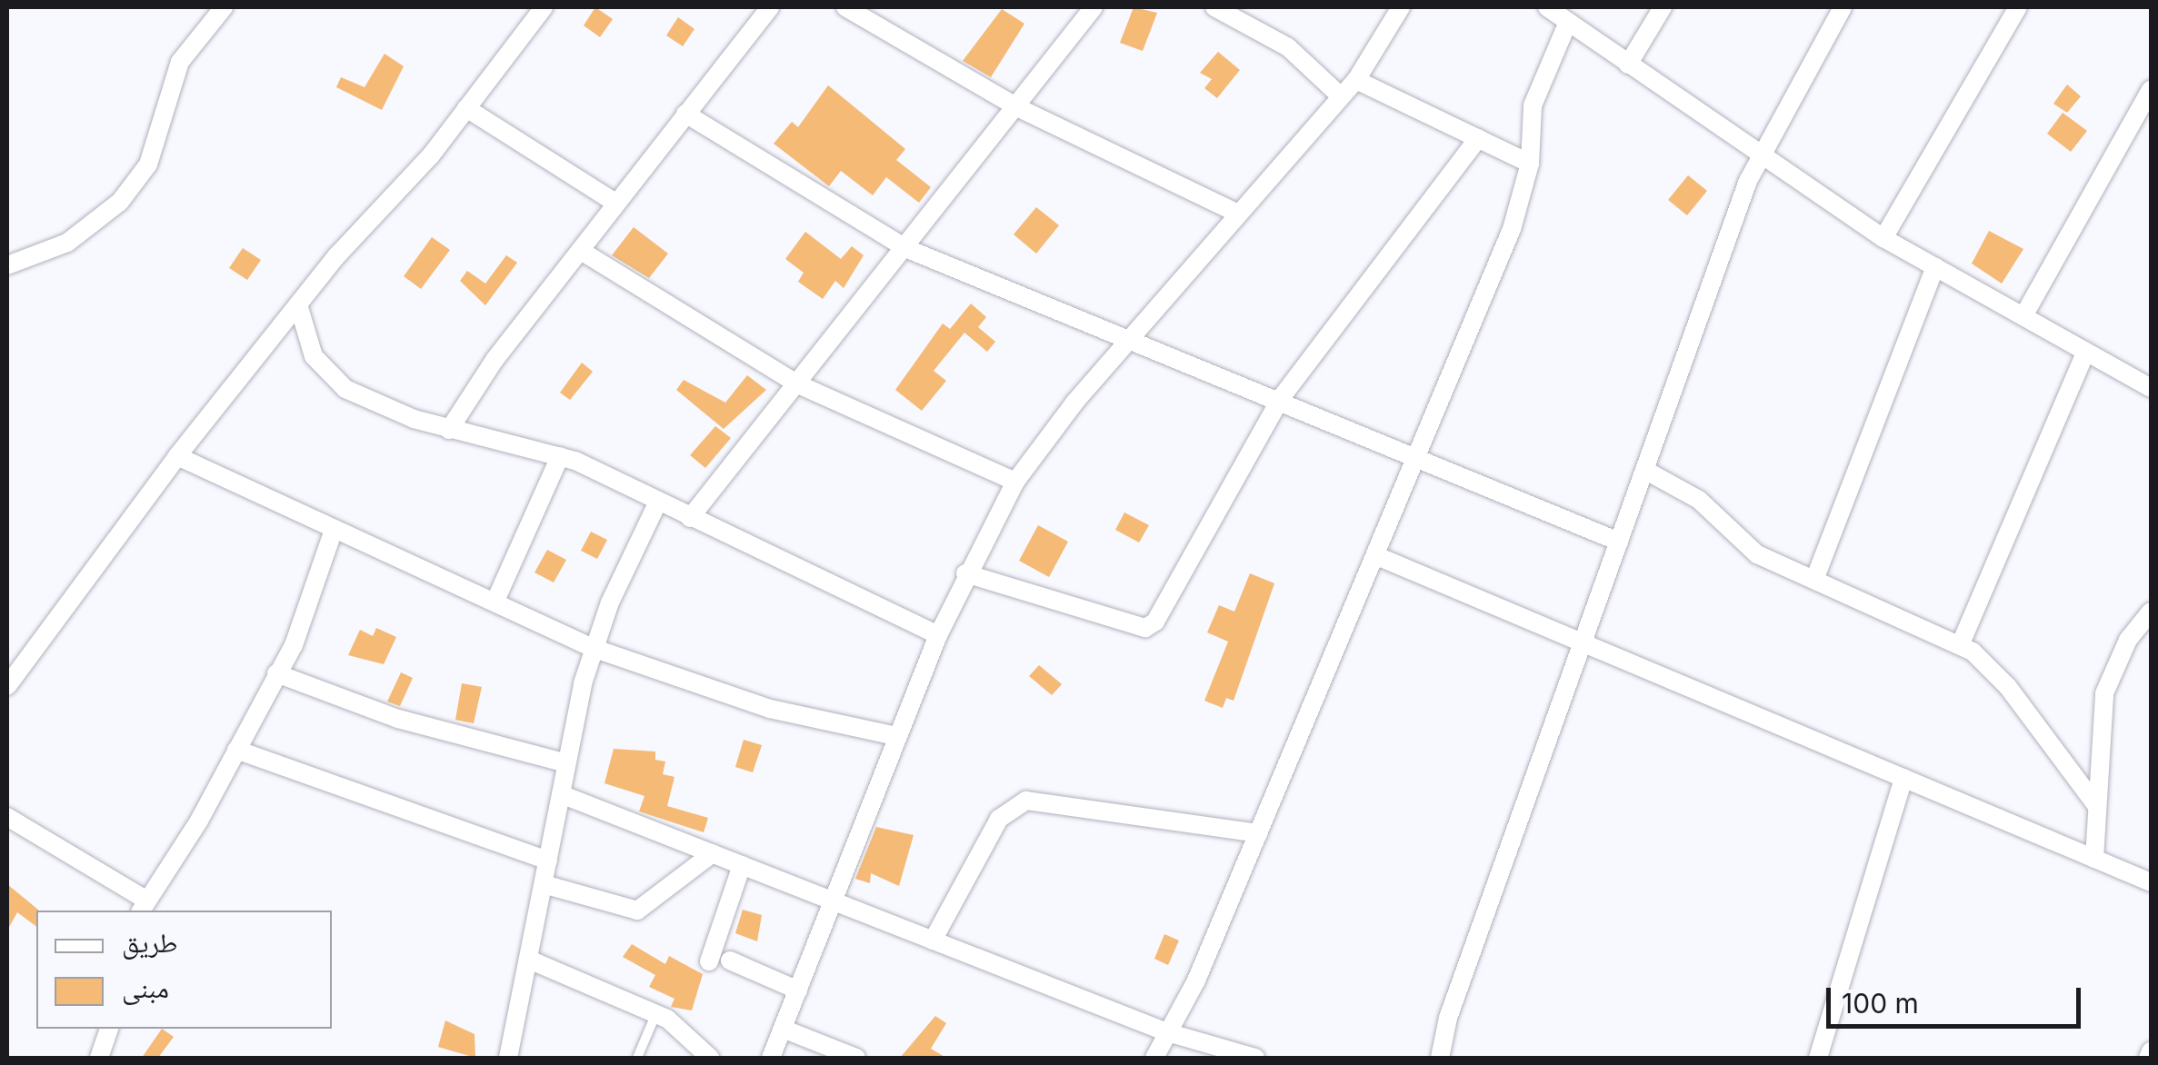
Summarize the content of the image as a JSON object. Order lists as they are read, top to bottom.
{
  "legend": ["طريق", "مبنى"],
  "scale_bar": "100 m"
}
